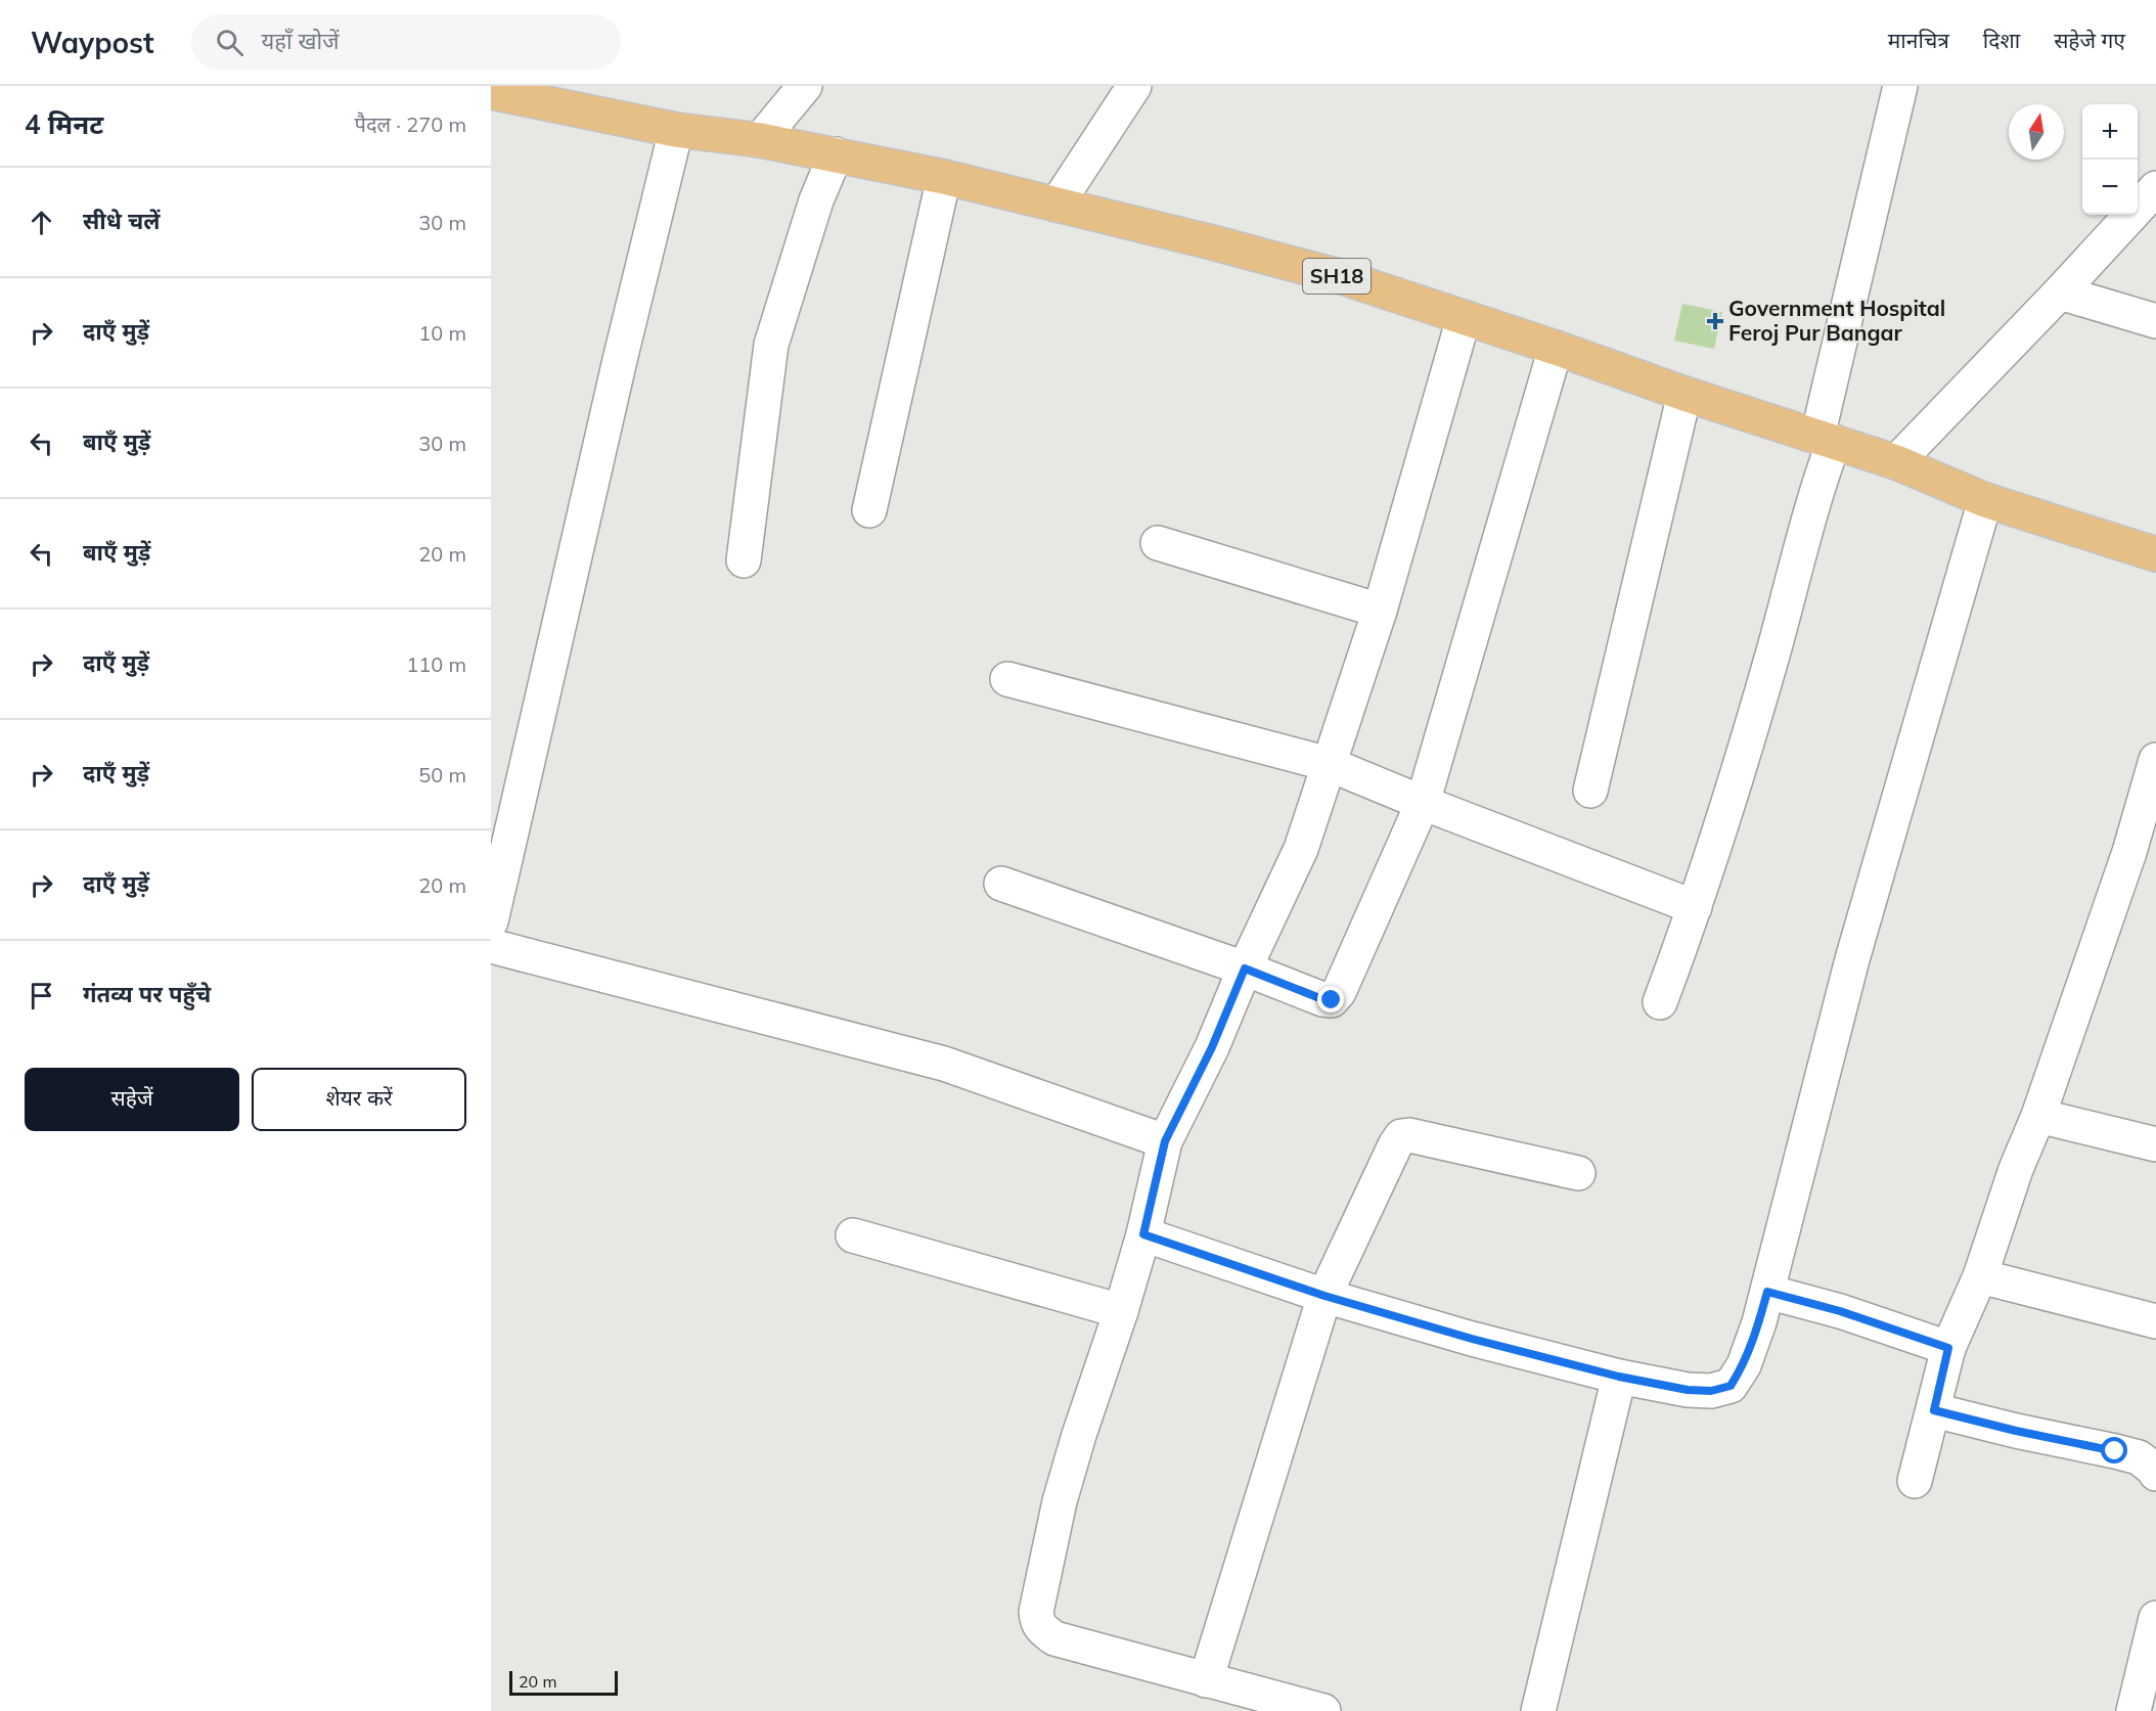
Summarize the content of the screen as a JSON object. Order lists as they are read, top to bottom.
{
  "streets": {
    "main road": ["SH18"]
  },
  "places": {
    "health": ["Government Hospital Feroj Pur Bangar"]
  },
  "scale_bar": "20 m",
  "north": "top",
  "page": {
    "header": "Waypost",
    "search": "यहाँ खोजें",
    "nav": ["मानचित्र", "दिशा", "सहेजे गए"],
    "heading": ["4 मिनट", "पैदल · 270 m"],
    "map_buttons": ["+", "−"],
    "list": [
      ["सीधे चलें", "30 m"],
      ["दाएँ मुड़ें", "10 m"],
      ["बाएँ मुड़ें", "30 m"],
      ["बाएँ मुड़ें", "20 m"],
      ["दाएँ मुड़ें", "110 m"],
      ["दाएँ मुड़ें", "50 m"],
      ["दाएँ मुड़ें", "20 m"],
      "गंतव्य पर पहुँचे"
    ],
    "buttons": ["सहेजें", "शेयर करें"],
    "scale": "20 m"
  }
}
